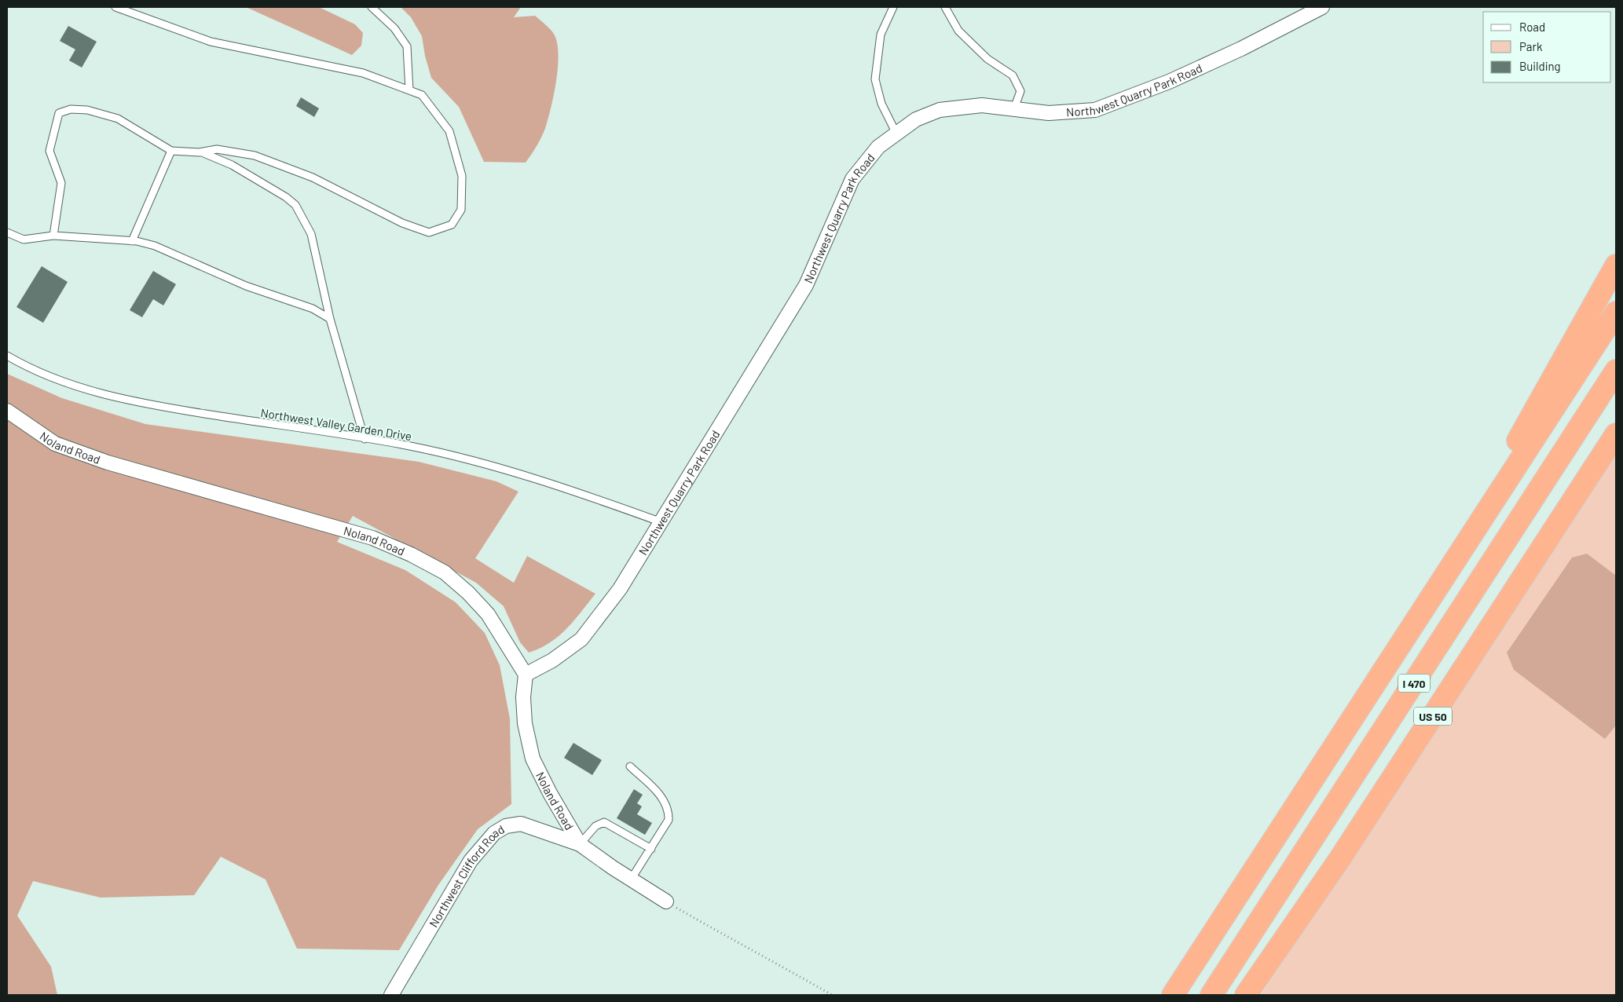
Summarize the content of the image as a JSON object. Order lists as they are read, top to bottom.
{
  "streets": {
    "highway": ["I 470", "US 50"],
    "street": ["Northwest Quarry Park Road", "Noland Road", "Northwest Clifford Road"],
    "lane": ["Northwest Valley Garden Drive"]
  },
  "crossings": [
    ["Northwest Quarry Park Road", "Northwest Valley Garden Drive"],
    ["Northwest Quarry Park Road", "Noland Road"],
    ["Noland Road", "Northwest Clifford Road"]
  ],
  "legend": ["Road", "Park", "Building"]
}
